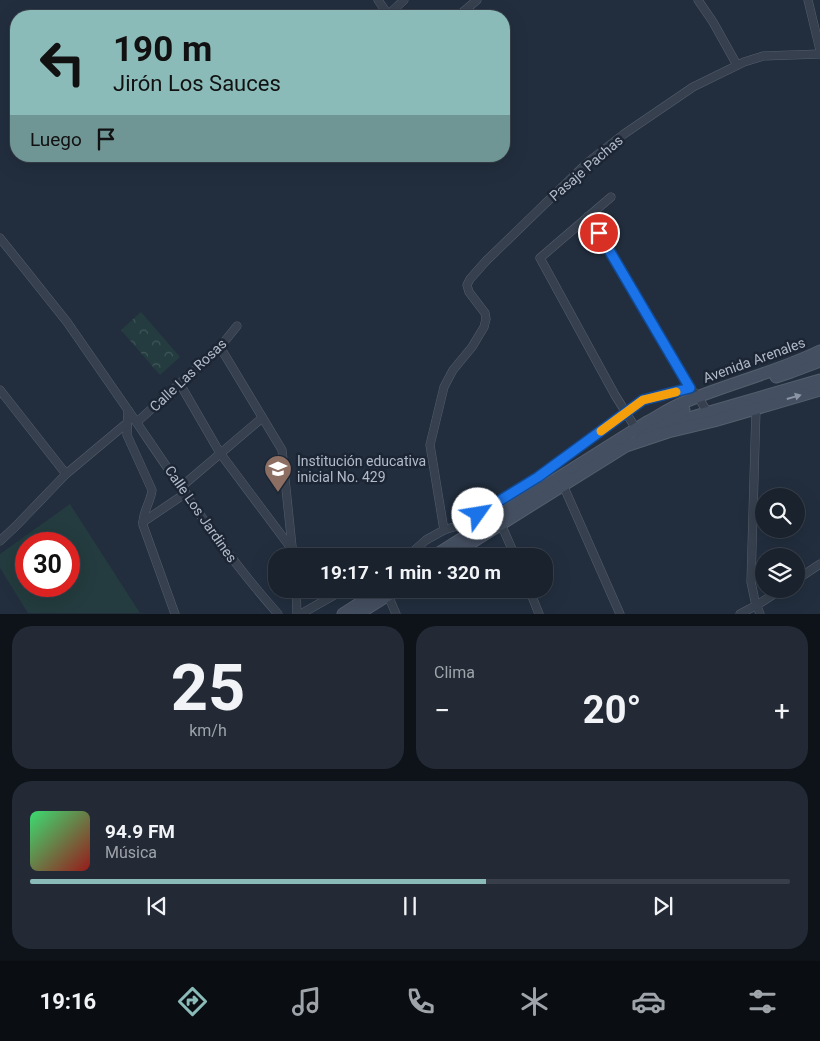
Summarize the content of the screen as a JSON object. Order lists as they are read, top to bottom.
{
  "streets": {
    "main road": ["Avenida Arenales"],
    "street": ["Pasaje Pachas", "Calle Las Rosas", "Calle Los Jardines"]
  },
  "crossings": [
    ["Calle Las Rosas", "Calle Los Jardines"]
  ],
  "places": {
    "school or university": ["Institución educativa inicial No. 429"]
  },
  "page": {
    "turn": ["190 m", "Jirón Los Sauces"],
    "then": "Luego",
    "limit": "30",
    "trip": "19:17 · 1 min · 320 m",
    "tile": [
      ["25", "km/h"],
      "Clima"
    ],
    "heat": ["−", "20°", "+"],
    "song": ["94.9 FM", "Música"],
    "tabs": "19:16"
  }
}
